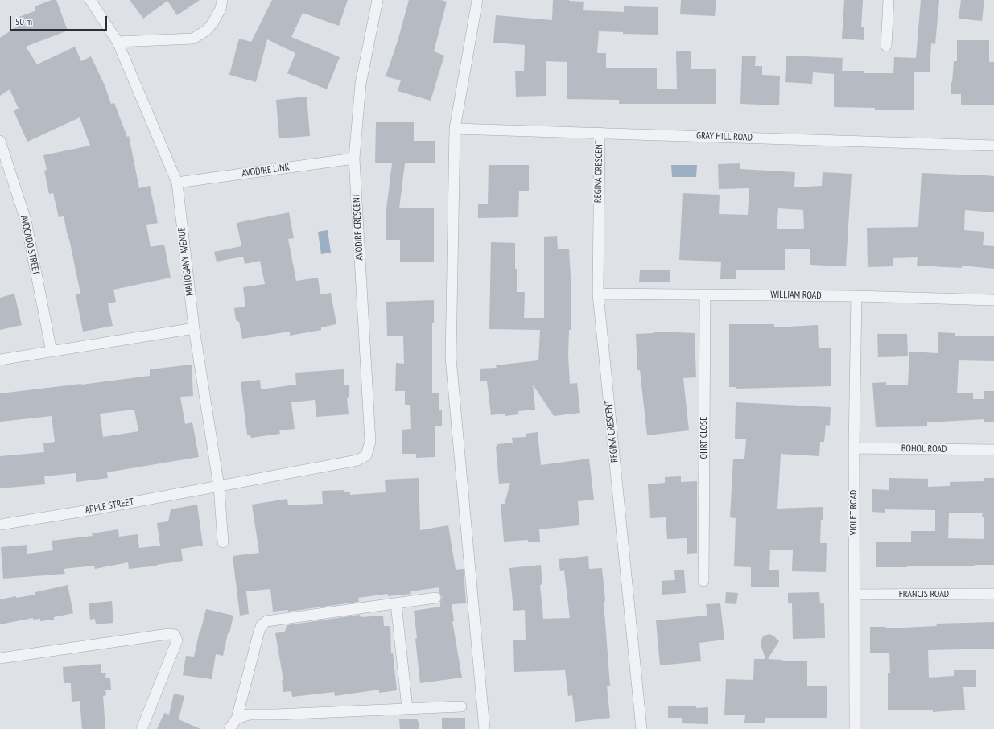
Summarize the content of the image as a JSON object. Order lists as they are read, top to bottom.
{
  "streets": {
    "street": [
      "GRAY HILL ROAD",
      "AVODIRE LINK",
      "REGINA CRESCENT",
      "AVODIRE CRESCENT",
      "AVOCADO STREET",
      "MAHOGANY AVENUE",
      "WILLIAM ROAD",
      "OHRT CLOSE",
      "BOHOL ROAD",
      "APPLE STREET",
      "VIOLET ROAD",
      "FRANCIS ROAD"
    ]
  },
  "crossings": [
    ["GRAY HILL ROAD", "REGINA CRESCENT"],
    ["AVODIRE LINK", "AVODIRE CRESCENT"],
    ["AVODIRE LINK", "MAHOGANY AVENUE"],
    ["REGINA CRESCENT", "WILLIAM ROAD"],
    ["AVODIRE CRESCENT", "APPLE STREET"],
    ["MAHOGANY AVENUE", "APPLE STREET"],
    ["WILLIAM ROAD", "OHRT CLOSE"],
    ["WILLIAM ROAD", "VIOLET ROAD"],
    ["BOHOL ROAD", "VIOLET ROAD"],
    ["VIOLET ROAD", "FRANCIS ROAD"]
  ],
  "scale_bar": "50 m"
}
